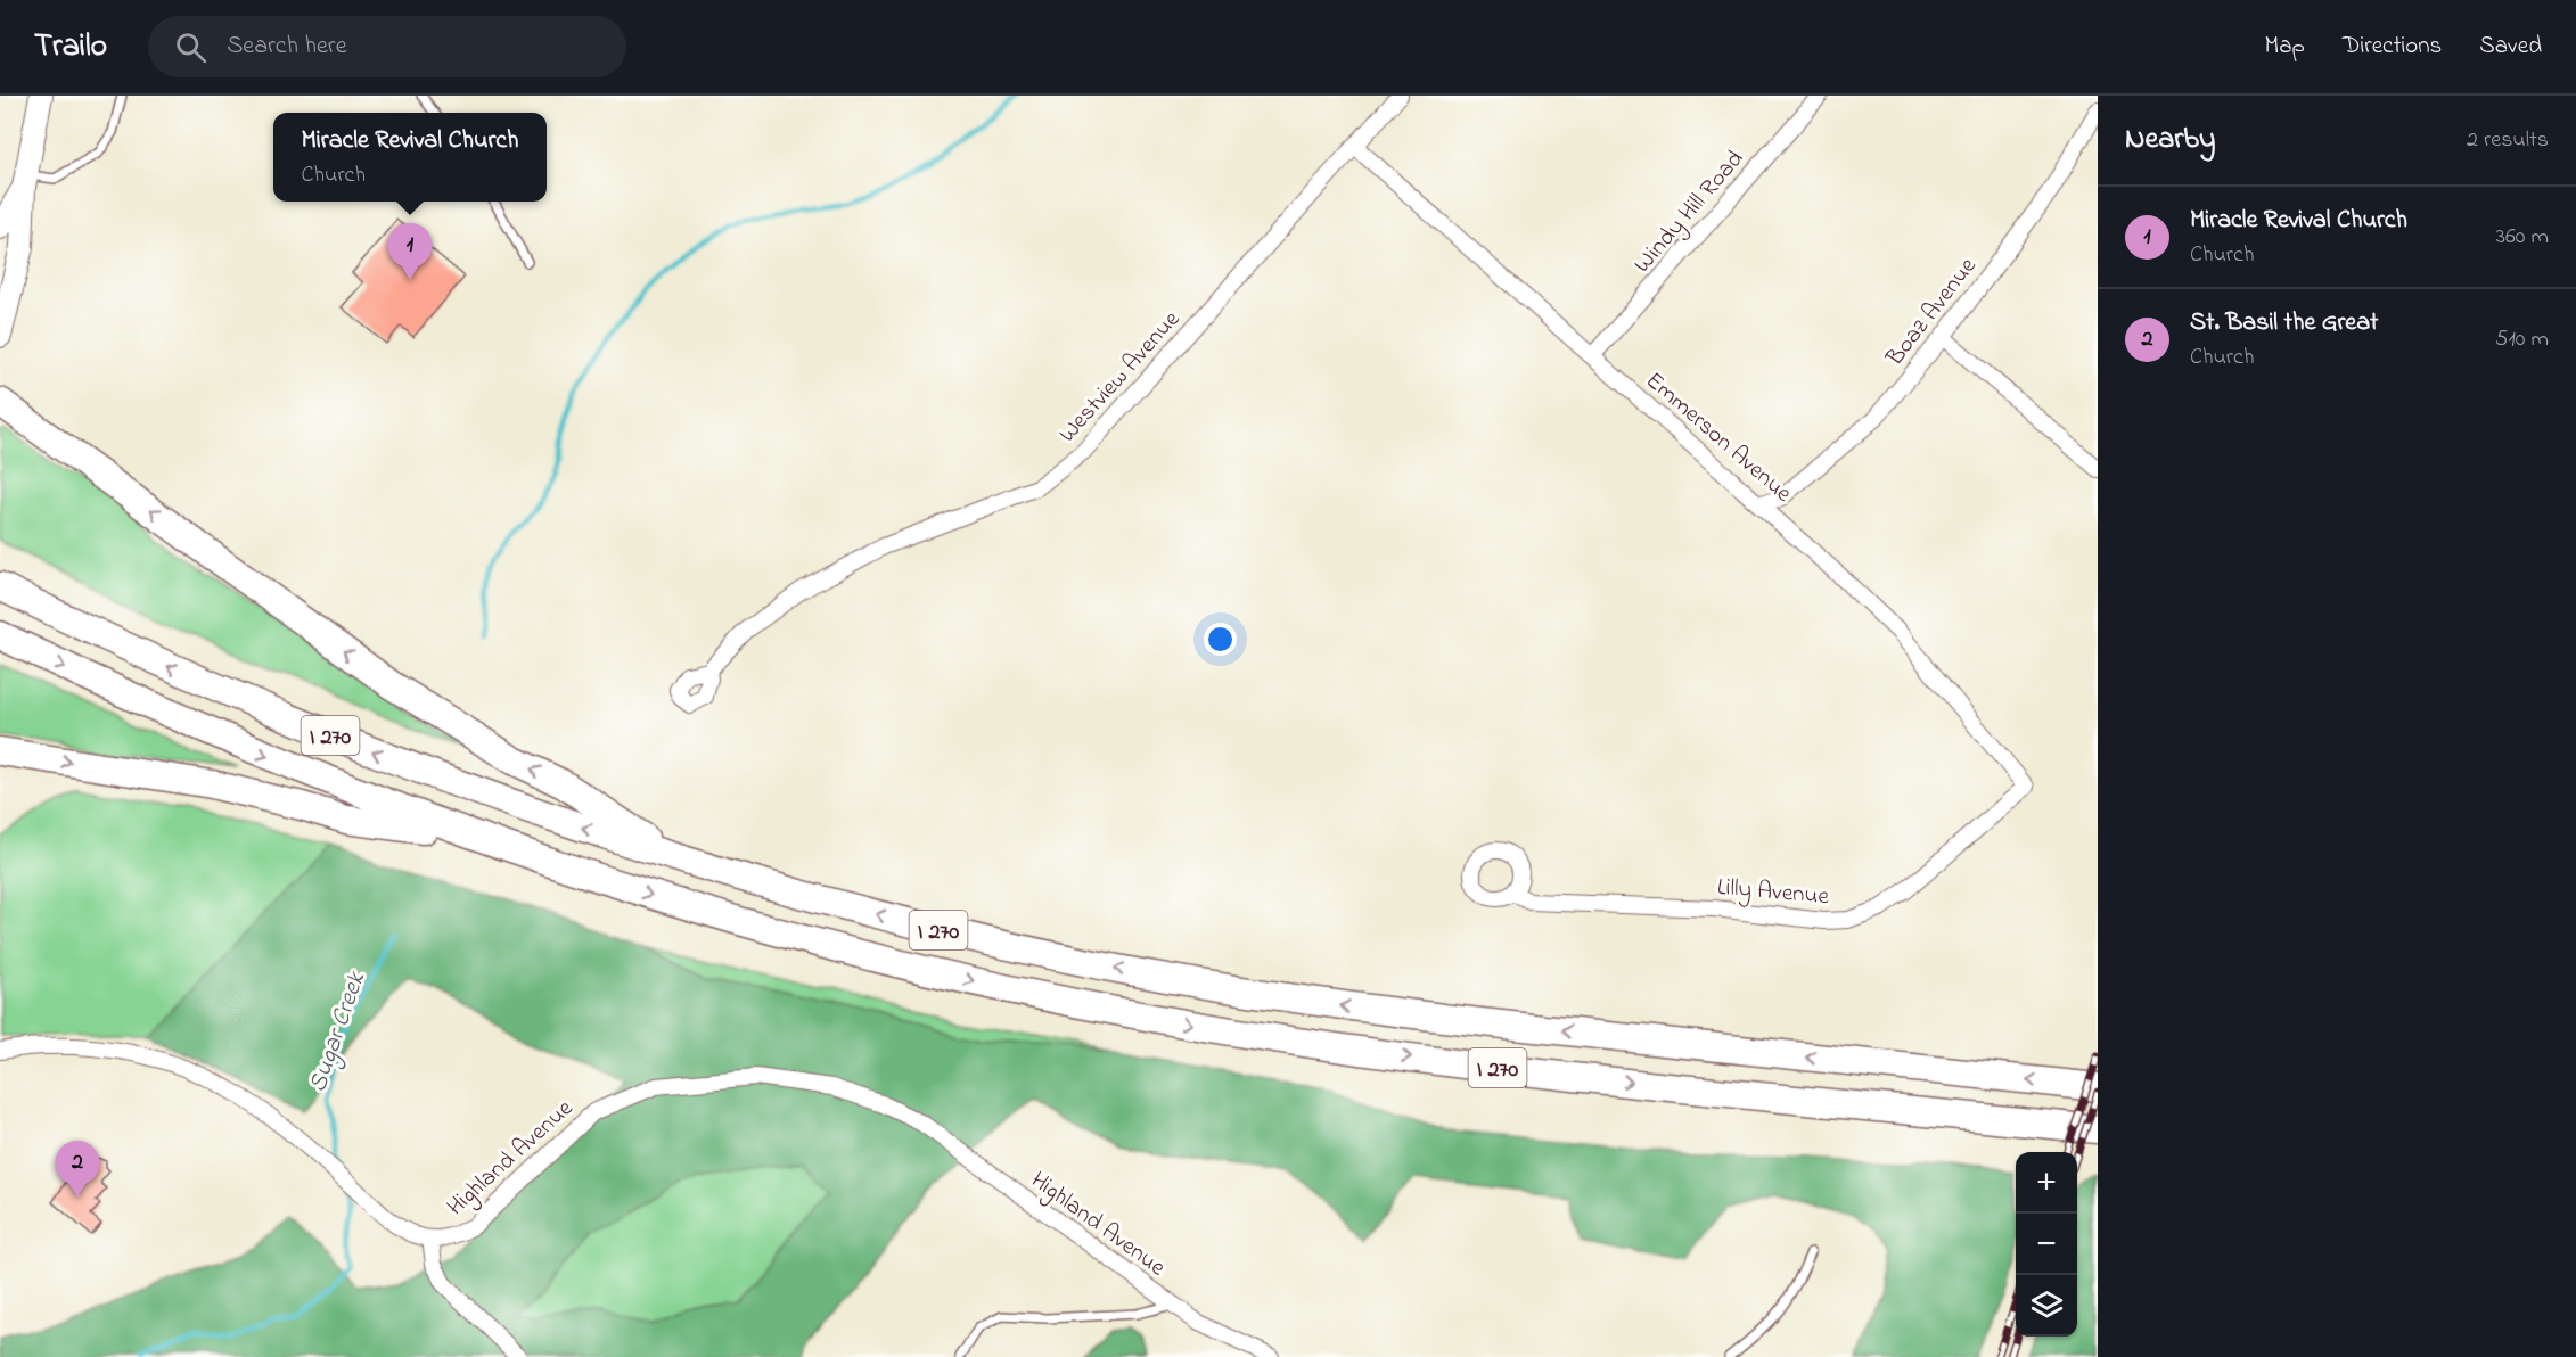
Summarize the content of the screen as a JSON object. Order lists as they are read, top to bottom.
{
  "streets": {
    "highway": ["I 270"],
    "street": [
      "Windy Hill Road",
      "Boaz Avenue",
      "Westview Avenue",
      "Emmerson Avenue",
      "Lilly Avenue",
      "Highland Avenue"
    ]
  },
  "crossings": [
    ["Windy Hill Road", "Emmerson Avenue"],
    ["Boaz Avenue", "Emmerson Avenue"],
    ["Westview Avenue", "Emmerson Avenue"],
    ["Emmerson Avenue", "Lilly Avenue"]
  ],
  "water": ["Sugar Creek"],
  "page": {
    "header": "Trailo",
    "search": "Search here",
    "nav": ["Map", "Directions", "Saved"],
    "heading": ["Nearby", "2 results"],
    "popup": ["Miracle Revival Church", "Church"],
    "list": [
      {
        "mark": "1",
        "name": "Miracle Revival Church",
        "note": "Church",
        "value": "360 m"
      },
      {
        "mark": "2",
        "name": "St. Basil the Great",
        "note": "Church",
        "value": "510 m"
      }
    ],
    "pins": ["1", "2"],
    "map_buttons": ["+", "−"]
  }
}
